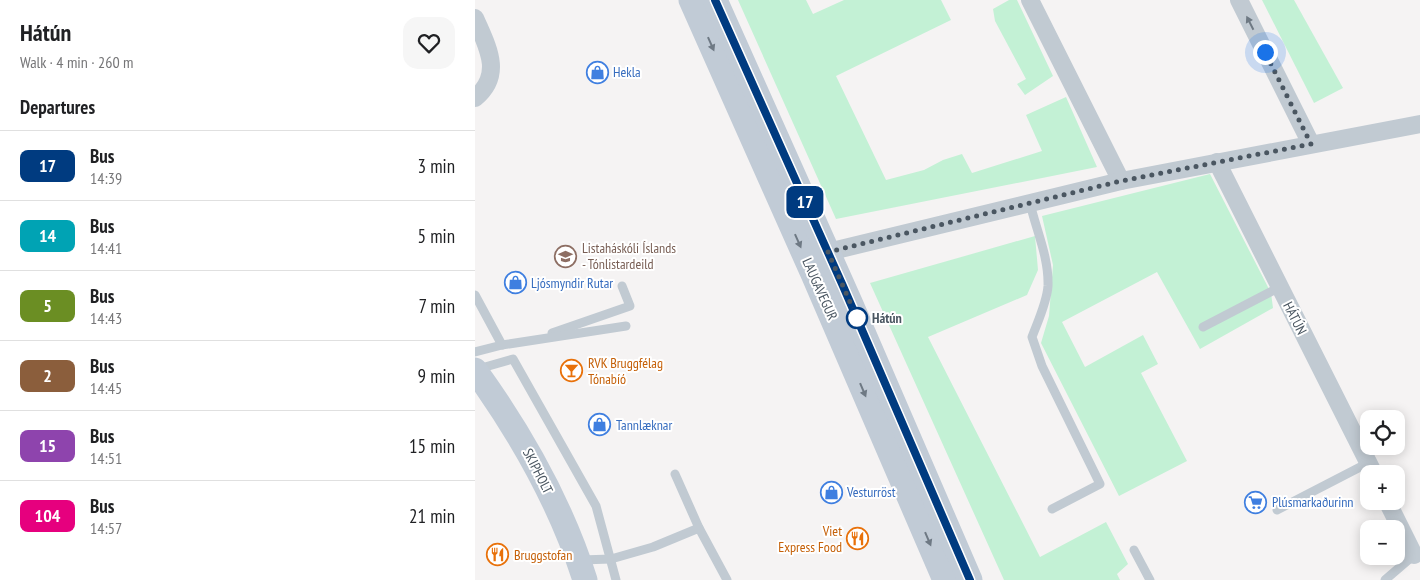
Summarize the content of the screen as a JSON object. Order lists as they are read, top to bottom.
{
  "streets": {
    "main road": ["LAUGAVEGUR", "SKIPHOLT"],
    "street": ["HÁTÚN"]
  },
  "places": {
    "shop": [
      "Hekla",
      "Ljósmyndir Rutar",
      "Tannlæknar",
      "Vesturröst"
    ],
    "school or university": ["Listaháskóli Íslands - Tónlistardeild"],
    "other": ["Hátún"],
    "bar": ["RVK Bruggfélag Tónabíó"],
    "supermarket": ["Plúsmarkaðurinn"],
    "restaurant": ["Viet Express Food", "Bruggstofan"]
  },
  "lines": ["bus line 17"],
  "page": {
    "heading": [
      ["Hátún", "Walk · 4 min · 260 m"],
      "Departures"
    ],
    "on_map": "17",
    "list": [
      {
        "mark": "17",
        "name": "Bus",
        "note": "14:39",
        "value": "3 min"
      },
      {
        "mark": "14",
        "name": "Bus",
        "note": "14:41",
        "value": "5 min"
      },
      {
        "mark": "5",
        "name": "Bus",
        "note": "14:43",
        "value": "7 min"
      },
      {
        "mark": "2",
        "name": "Bus",
        "note": "14:45",
        "value": "9 min"
      },
      {
        "mark": "15",
        "name": "Bus",
        "note": "14:51",
        "value": "15 min"
      },
      {
        "mark": "104",
        "name": "Bus",
        "note": "14:57",
        "value": "21 min"
      }
    ],
    "map_buttons": ["+", "−"]
  }
}
